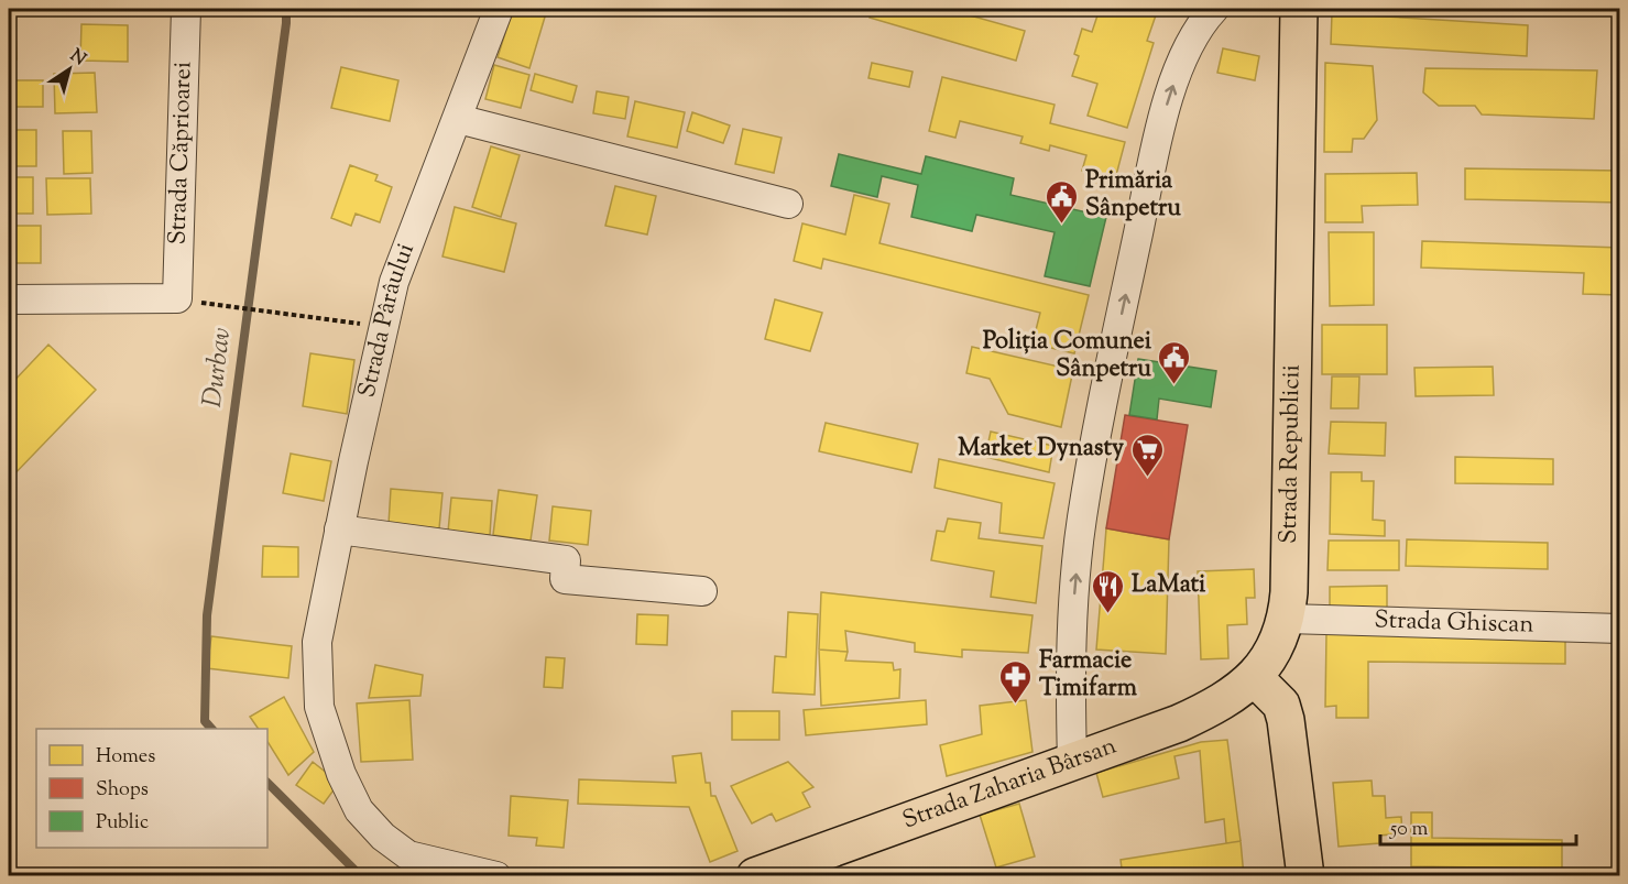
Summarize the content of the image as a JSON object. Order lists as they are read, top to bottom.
{
  "streets": {
    "main road": ["Strada Republicii", "Strada Zaharia Bârsan"],
    "street": ["Strada Căprioarei", "Strada Pârâului", "Strada Ghiscan"]
  },
  "crossings": [
    ["Strada Republicii", "Strada Ghiscan"],
    ["Strada Republicii", "Strada Zaharia Bârsan"]
  ],
  "water": ["Durbav"],
  "places": {
    "public building": ["Primăria Sânpetru", "Poliția Comunei Sânpetru"],
    "supermarket": ["Market Dynasty"],
    "restaurant": ["LaMati"],
    "pharmacy": ["Farmacie Timifarm"]
  },
  "legend": ["Homes", "Shops", "Public"],
  "scale_bar": "50 m",
  "north": "top right"
}
